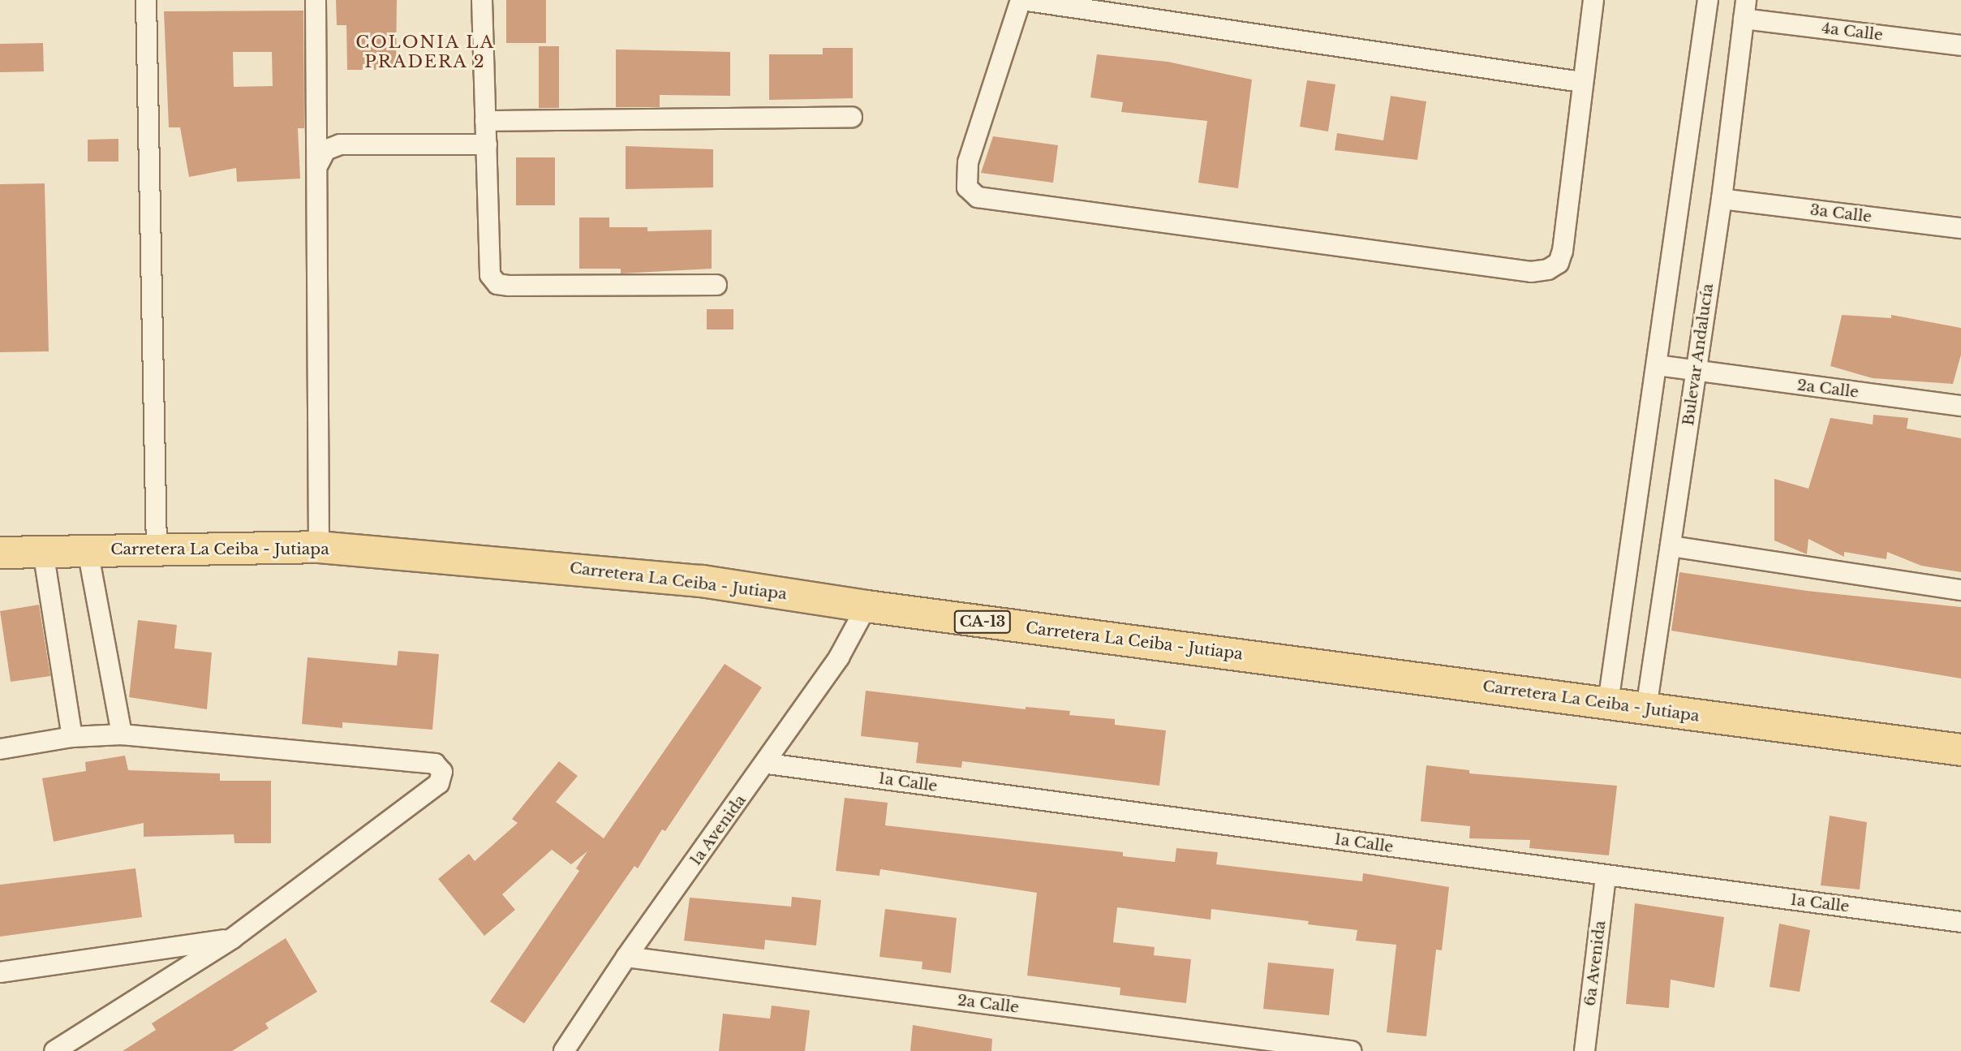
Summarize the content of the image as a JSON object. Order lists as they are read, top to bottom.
{
  "streets": {
    "main road": ["Carretera La Ceiba - Jutiapa", "CA-13"],
    "street": [
      "4a Calle",
      "3a Calle",
      "Bulevar Andalucía",
      "2a Calle",
      "1a Calle",
      "1a Avenida",
      "6a Avenida"
    ]
  },
  "crossings": [
    ["4a Calle", "Bulevar Andalucía"],
    ["3a Calle", "Bulevar Andalucía"],
    ["Bulevar Andalucía", "2a Calle"],
    ["Bulevar Andalucía", "Carretera La Ceiba - Jutiapa"],
    ["2a Calle", "1a Avenida"],
    ["Carretera La Ceiba - Jutiapa", "1a Avenida"],
    ["1a Calle", "1a Avenida"],
    ["1a Calle", "6a Avenida"]
  ],
  "districts": ["COLONIA LA PRADERA 2"]
}
